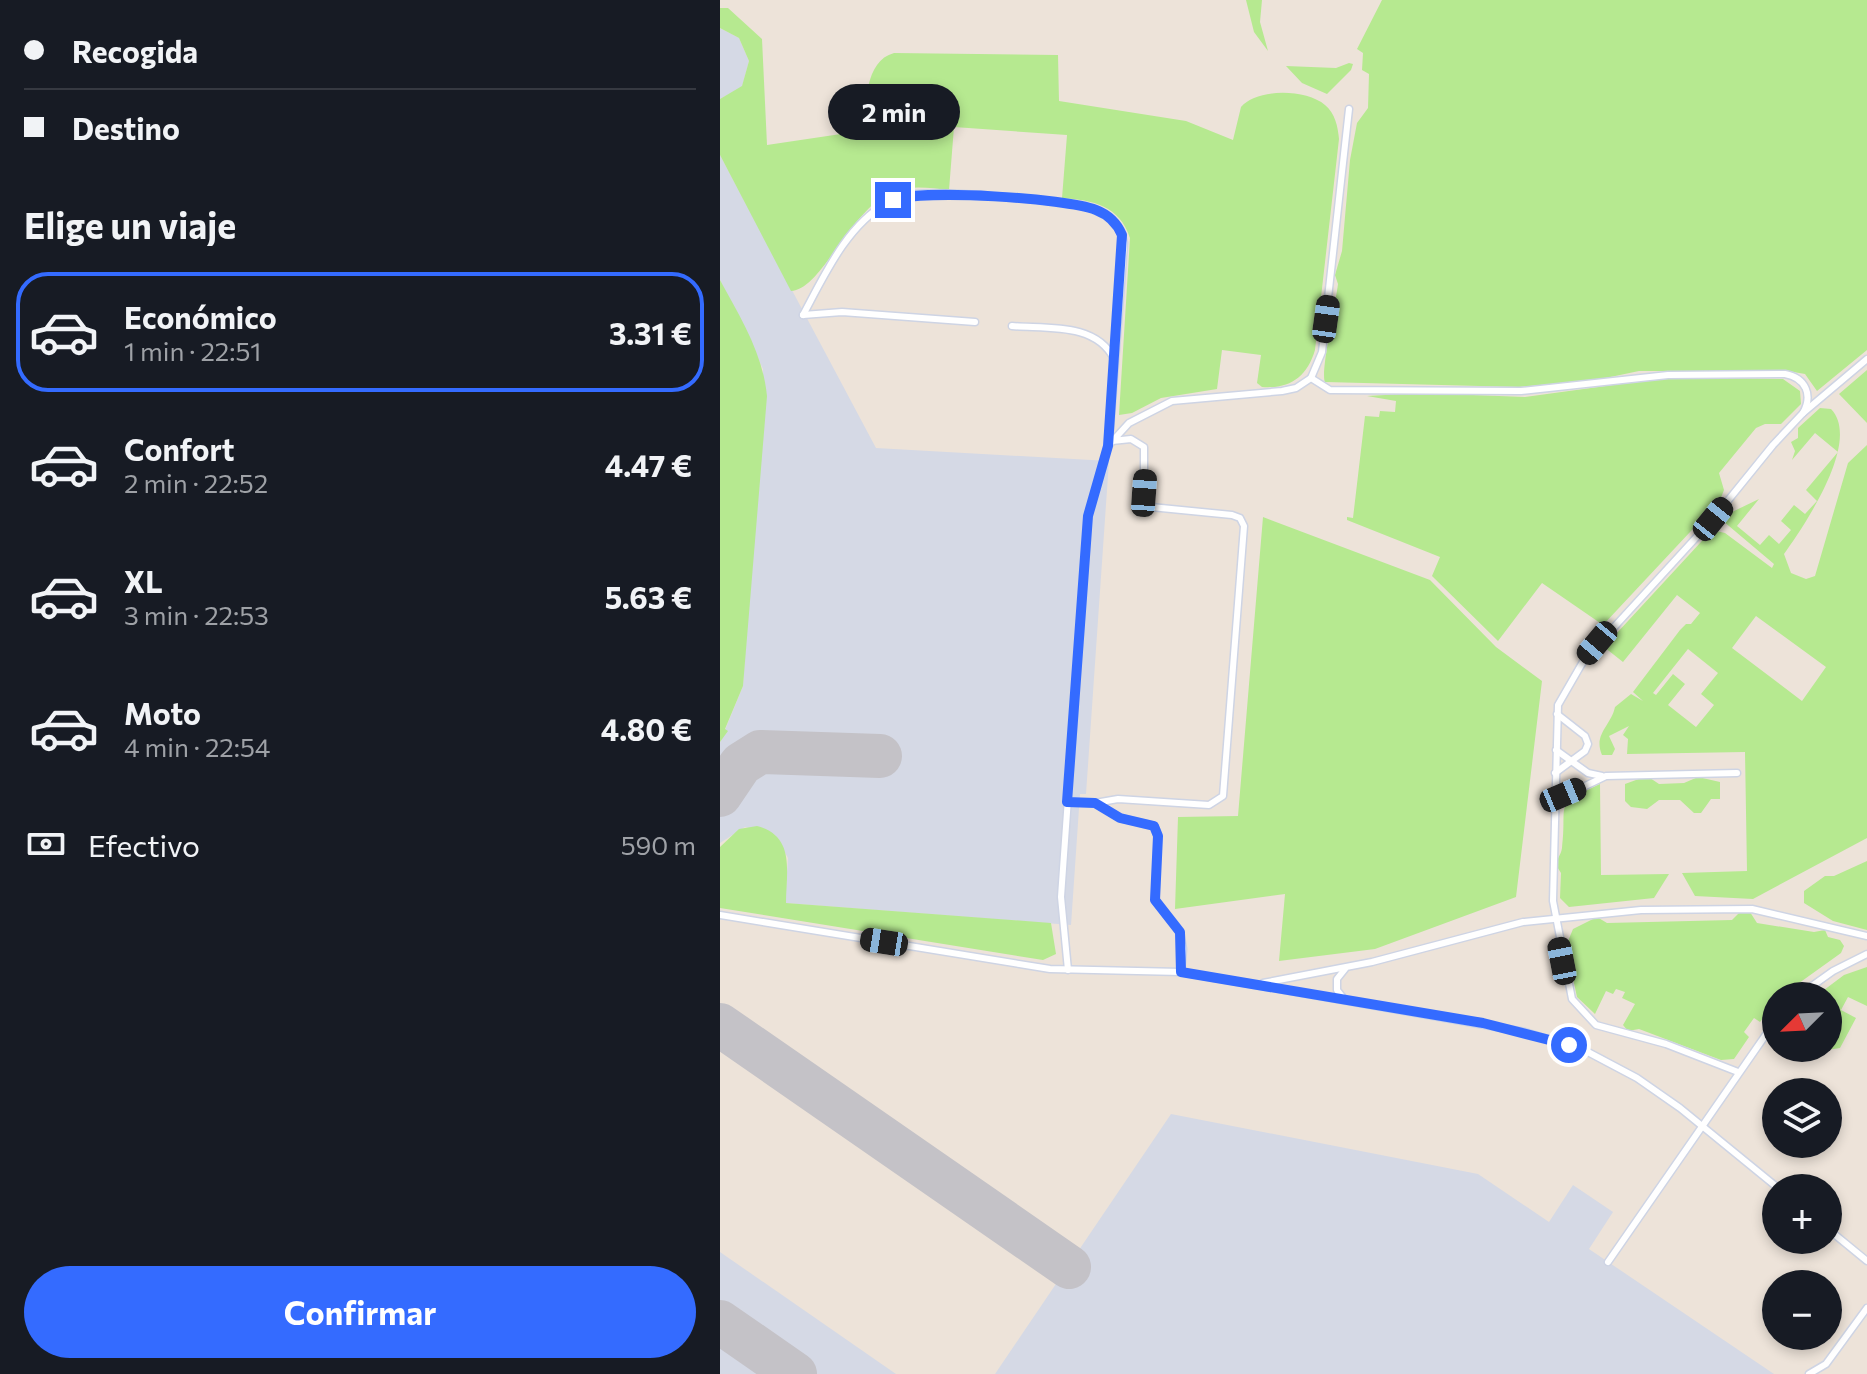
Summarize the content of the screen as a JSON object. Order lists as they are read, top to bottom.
{
  "north": "bottom left",
  "page": {
    "banner": ["Recogida", "Destino"],
    "bubble": "2 min",
    "heading": "Elige un viaje",
    "list": [
      {
        "name": "Económico",
        "note": "1 min · 22:51",
        "value": "3.31 €"
      },
      {
        "name": "Confort",
        "note": "2 min · 22:52",
        "value": "4.47 €"
      },
      {
        "name": "XL",
        "note": "3 min · 22:53",
        "value": "5.63 €"
      },
      {
        "name": "Moto",
        "note": "4 min · 22:54",
        "value": "4.80 €"
      }
    ],
    "pay": ["Efectivo", "590 m"],
    "map_buttons": ["+", "−"],
    "buttons": "Confirmar"
  }
}
